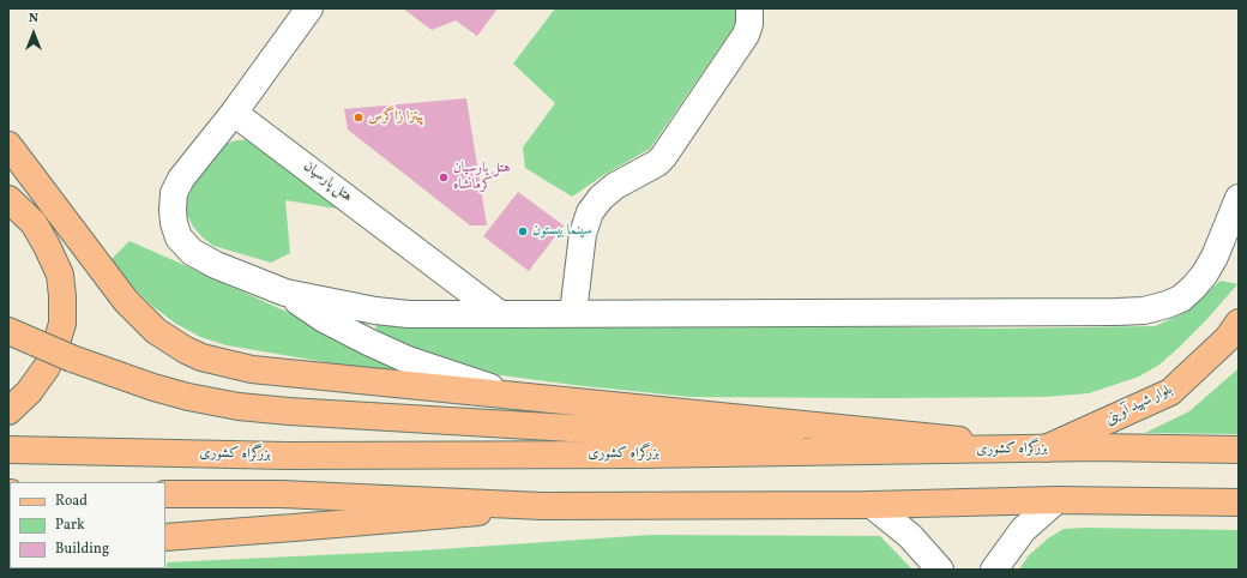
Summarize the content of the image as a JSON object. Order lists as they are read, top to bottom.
{
  "streets": {
    "main road": ["بلوار شهید آوینی", "بزرگراه کشوری"],
    "lane": ["هتل پارسیان"]
  },
  "crossings": [
    ["بلوار شهید آوینی", "بزرگراه کشوری"]
  ],
  "places": ["پیتزا زاگرس", "هتل پارسیان کرمانشاه", "سینما بیستون"],
  "legend": ["Road", "Park", "Building"],
  "north": "top"
}
